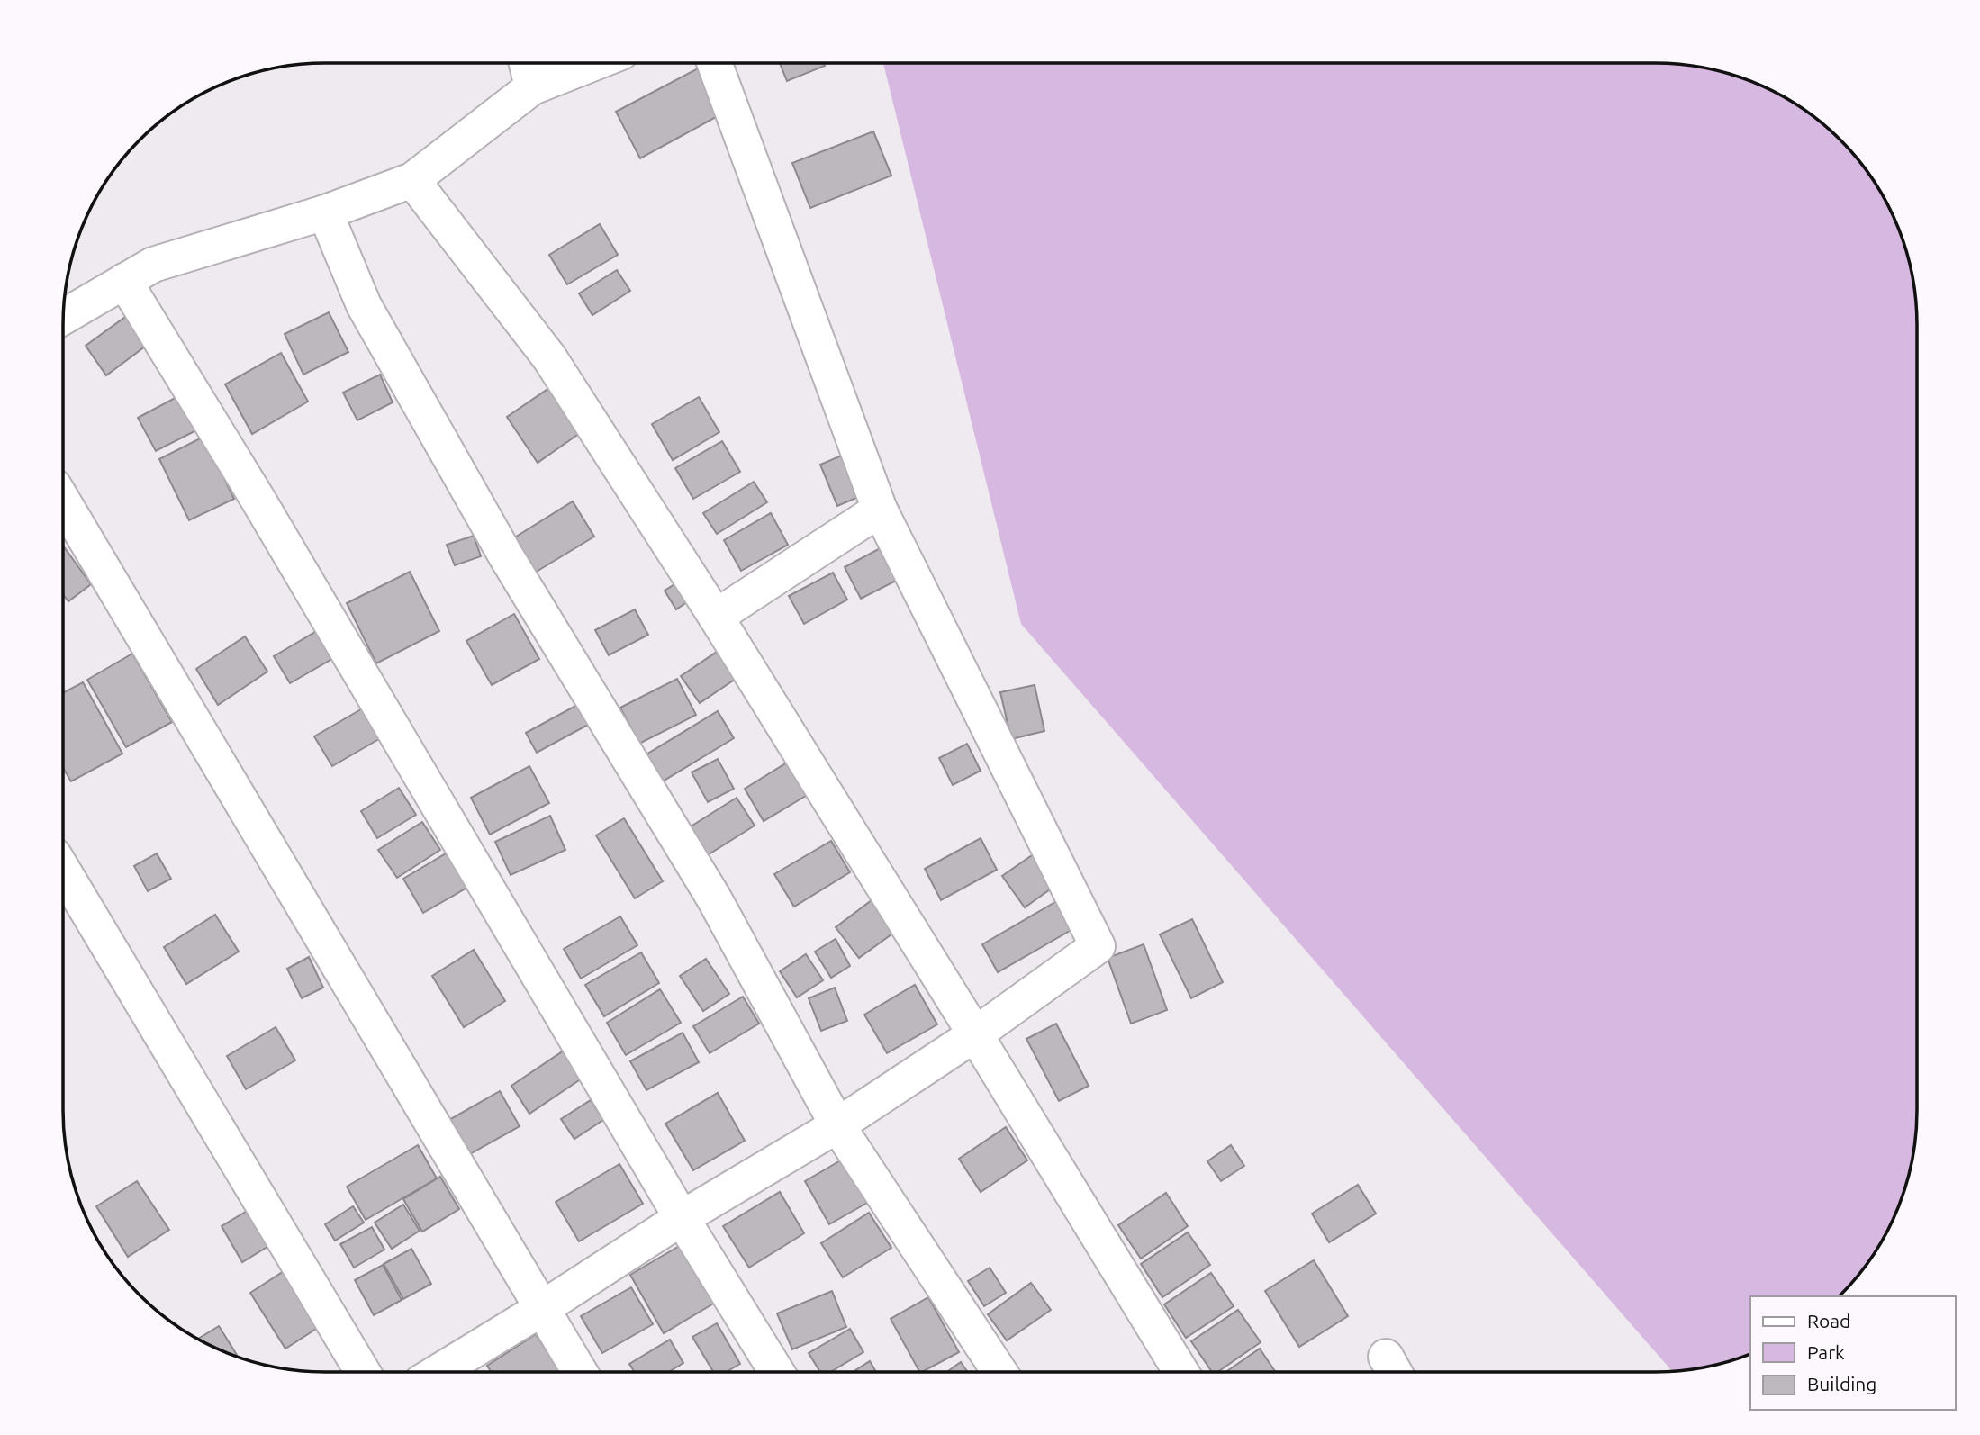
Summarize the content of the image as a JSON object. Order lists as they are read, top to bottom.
{
  "legend": ["Road", "Park", "Building"]
}
